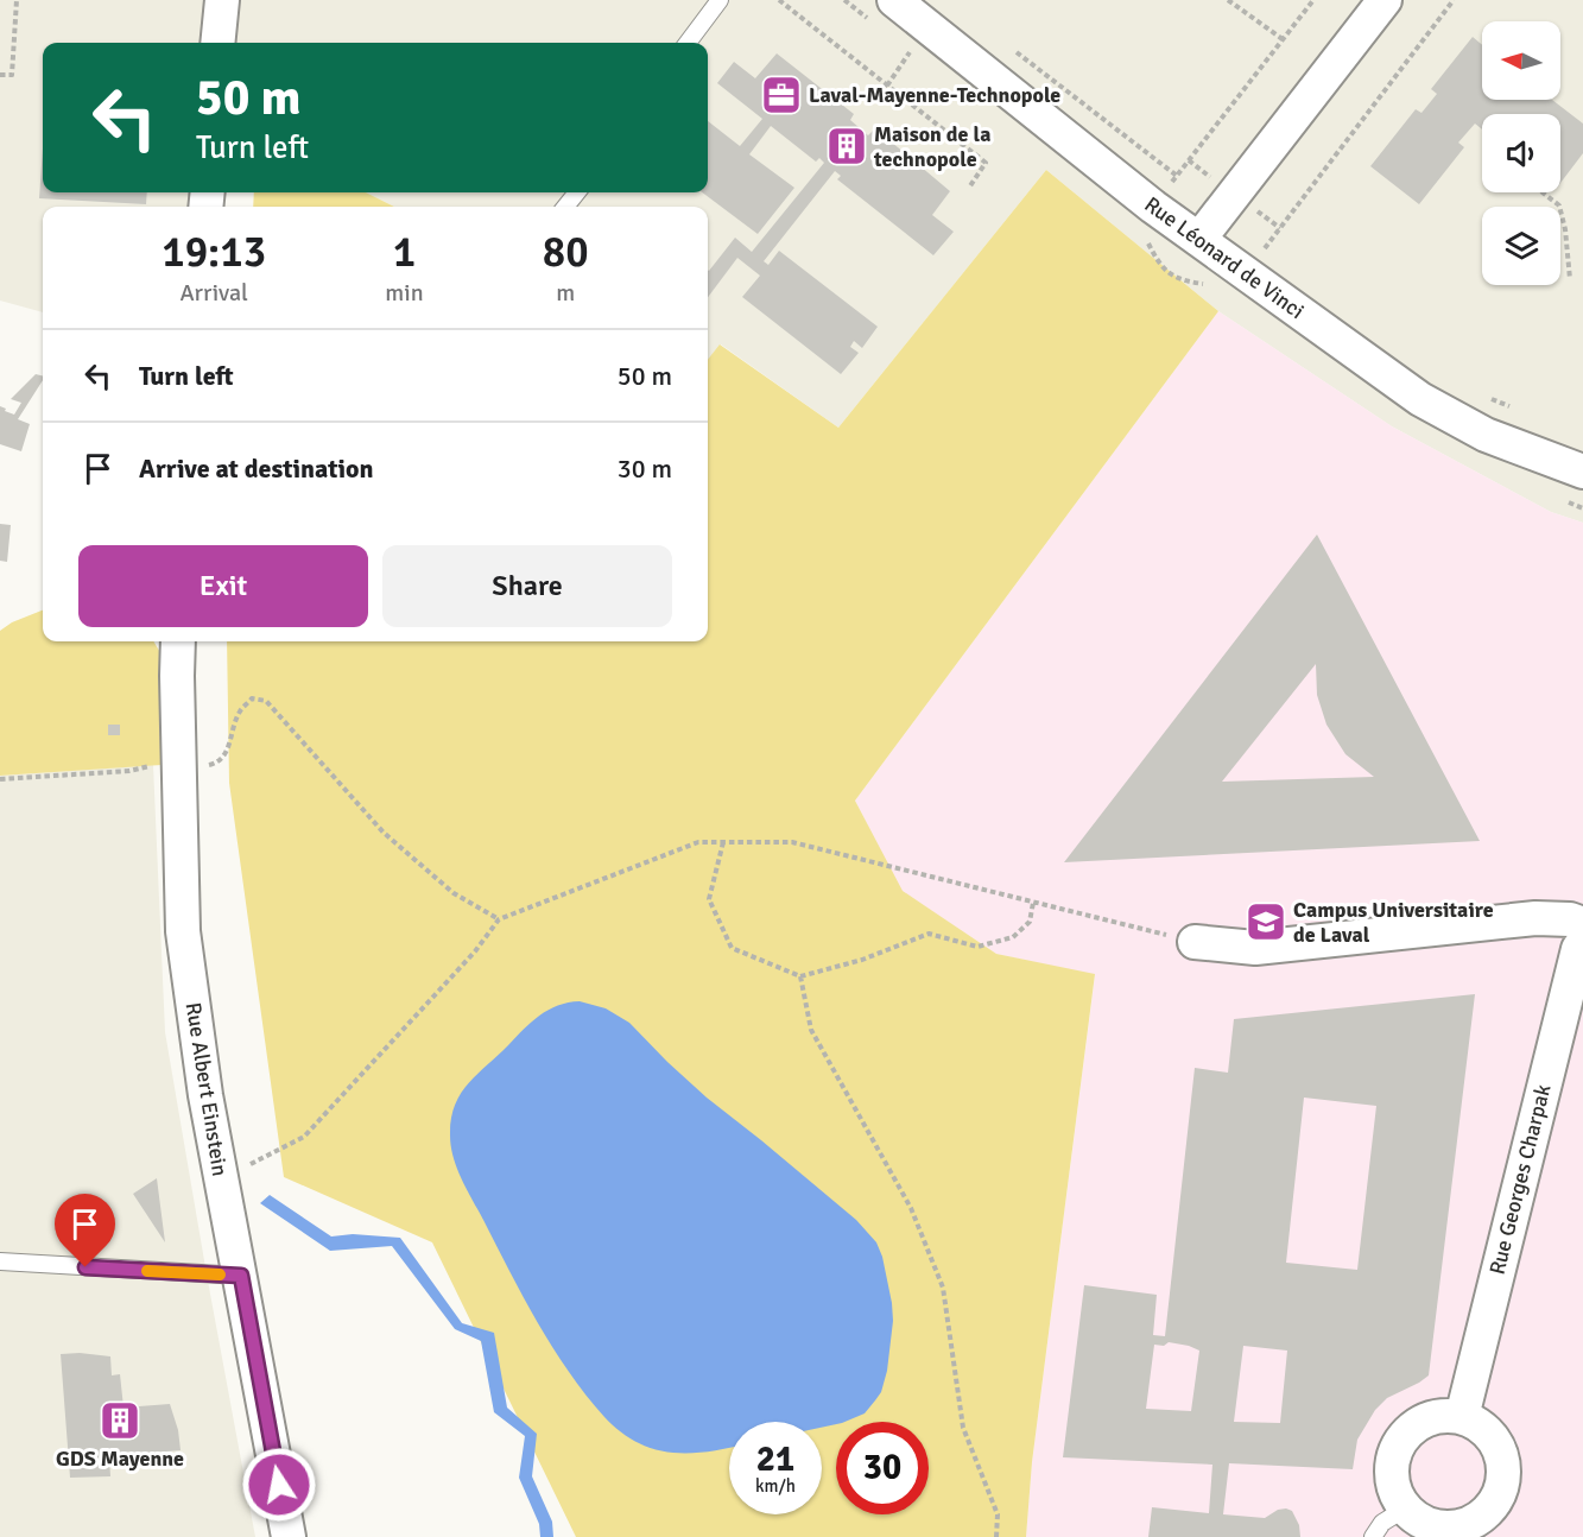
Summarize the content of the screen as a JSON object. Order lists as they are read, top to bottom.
{
  "streets": {
    "street": ["Rue Léonard de Vinci", "Rue Albert Einstein", "Rue Georges Charpak"]
  },
  "places": {
    "office": ["Laval-Mayenne-Technopole"],
    "building": ["Maison de la technopole", "GDS Mayenne"],
    "school or university": ["Campus Universitaire de Laval"]
  },
  "north": "left",
  "page": {
    "turn": ["50 m", "Turn left"],
    "eta": [
      "19:13",
      "Arrival",
      "1",
      "min",
      "80",
      "m"
    ],
    "list": [
      {
        "name": "Turn left",
        "value": "50 m"
      },
      {
        "name": "Arrive at destination",
        "value": "30 m"
      }
    ],
    "buttons": ["Exit", "Share"],
    "speed": "21 km/h",
    "limit": "30"
  }
}
